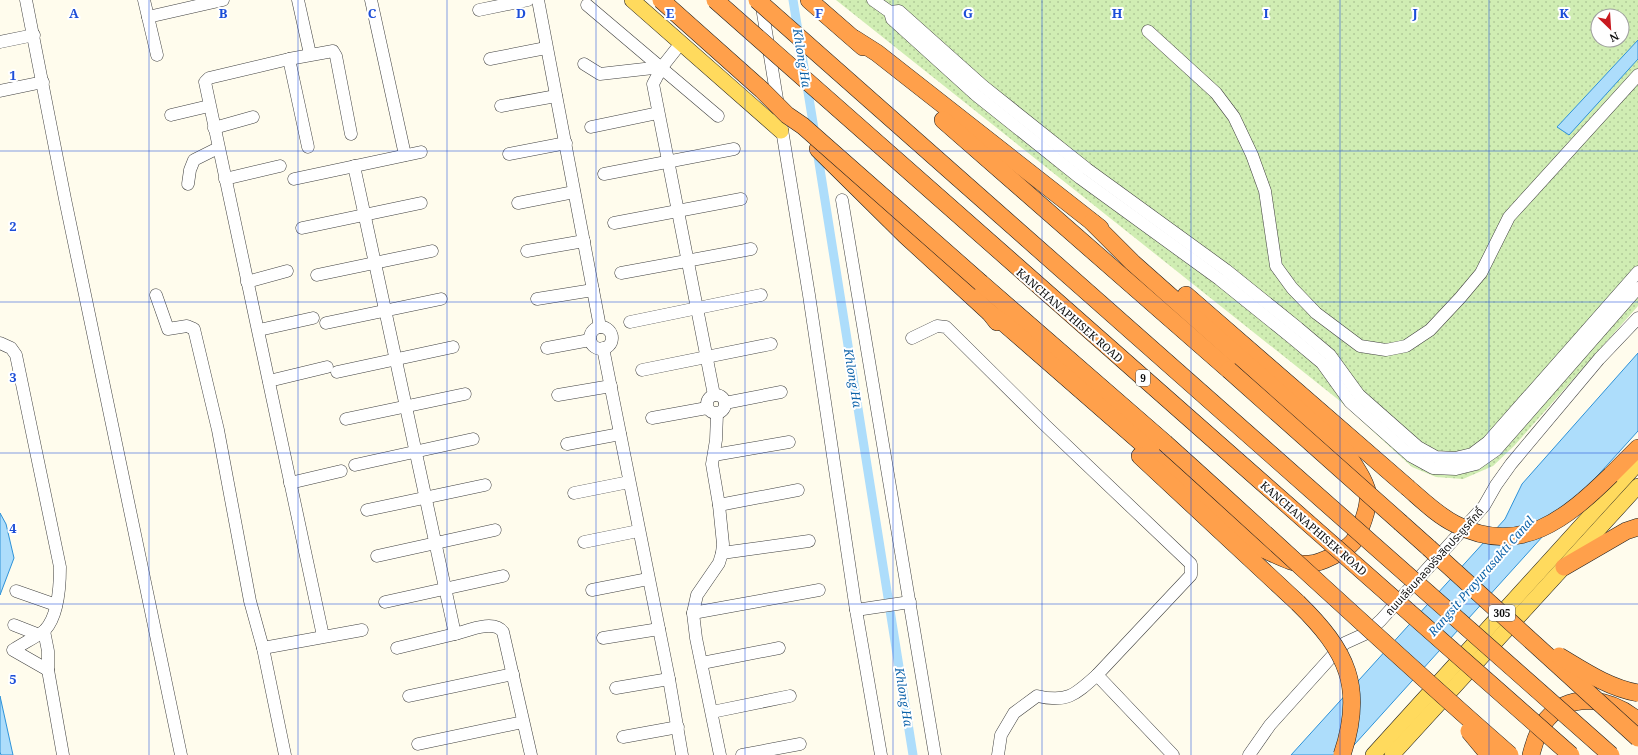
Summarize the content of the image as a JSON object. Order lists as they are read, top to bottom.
{
  "streets": {
    "highway": ["KANCHANAPHISEK ROAD", "9"],
    "main road": ["305"],
    "street": ["ถนนเลียบคลองรังสิตประยูรศักดิ์"]
  },
  "water": ["Khlong Ha", "Rangsit Prayurasakti Canal"],
  "north": "bottom right",
  "grid": {
    "columns": [
      "A",
      "B",
      "C",
      "D",
      "E",
      "F",
      "G",
      "H",
      "I",
      "J",
      "K"
    ],
    "rows": [
      "1",
      "2",
      "3",
      "4",
      "5"
    ]
  }
}
